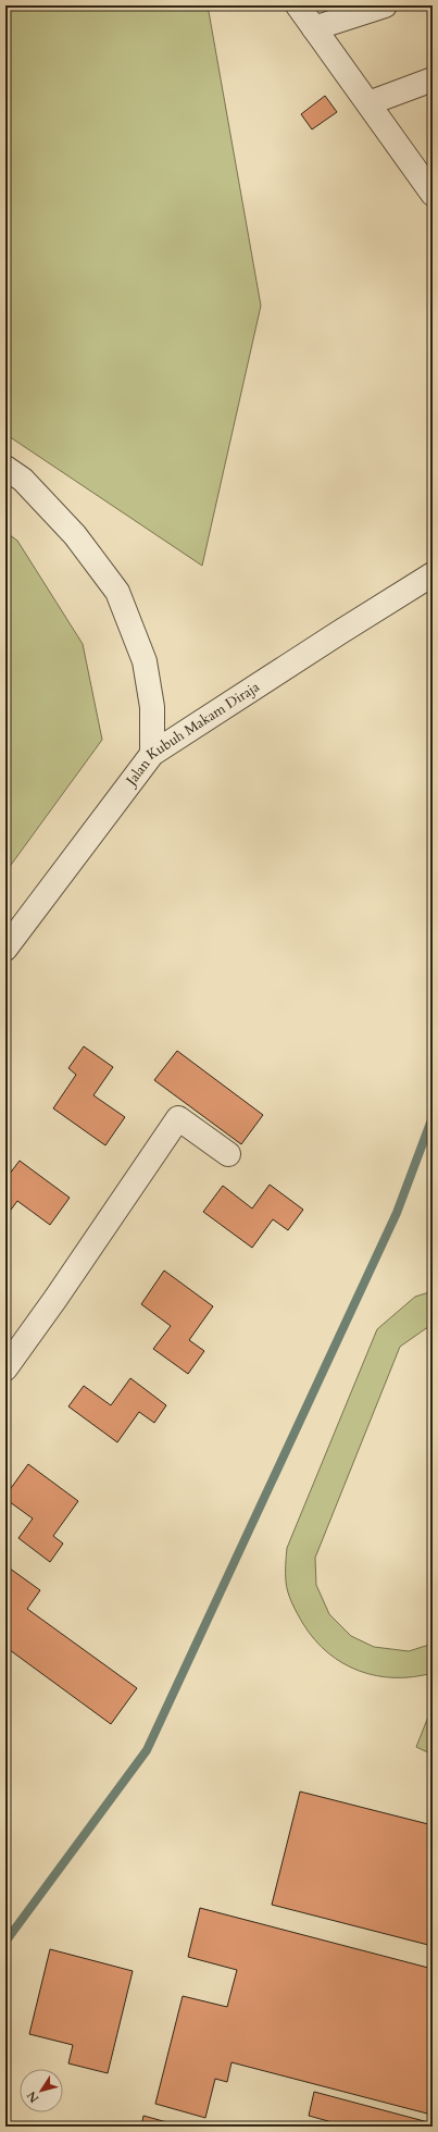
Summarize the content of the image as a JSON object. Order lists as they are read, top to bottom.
{
  "streets": {
    "street": ["Jalan Kubuh Makam Diraja"]
  },
  "north": "bottom left"
}
